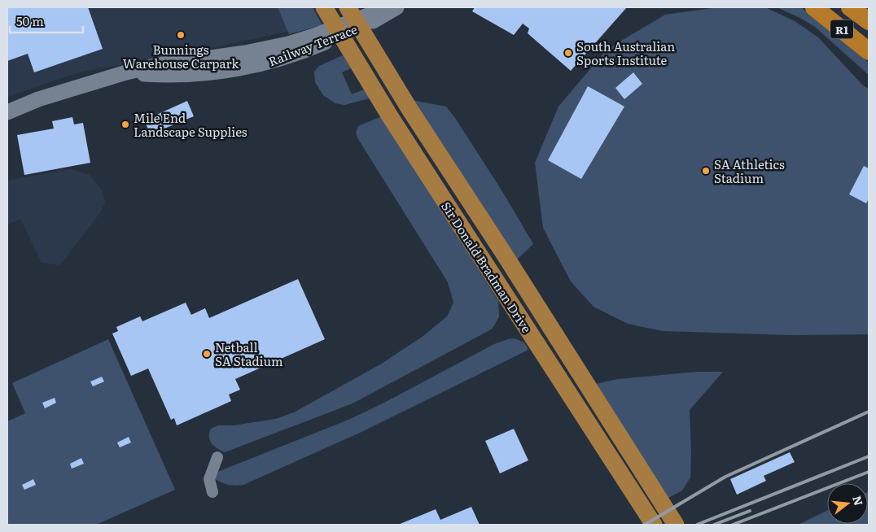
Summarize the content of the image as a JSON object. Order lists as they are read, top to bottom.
{
  "streets": {
    "highway": ["R1"],
    "main road": ["Railway Terrace", "Sir Donald Bradman Drive"]
  },
  "places": [
    "Bunnings Warehouse Carpark",
    "South Australian Sports Institute",
    "Mile End Landscape Supplies",
    "SA Athletics Stadium",
    "Netball SA Stadium"
  ],
  "scale_bar": "50 m",
  "north": "right"
}
